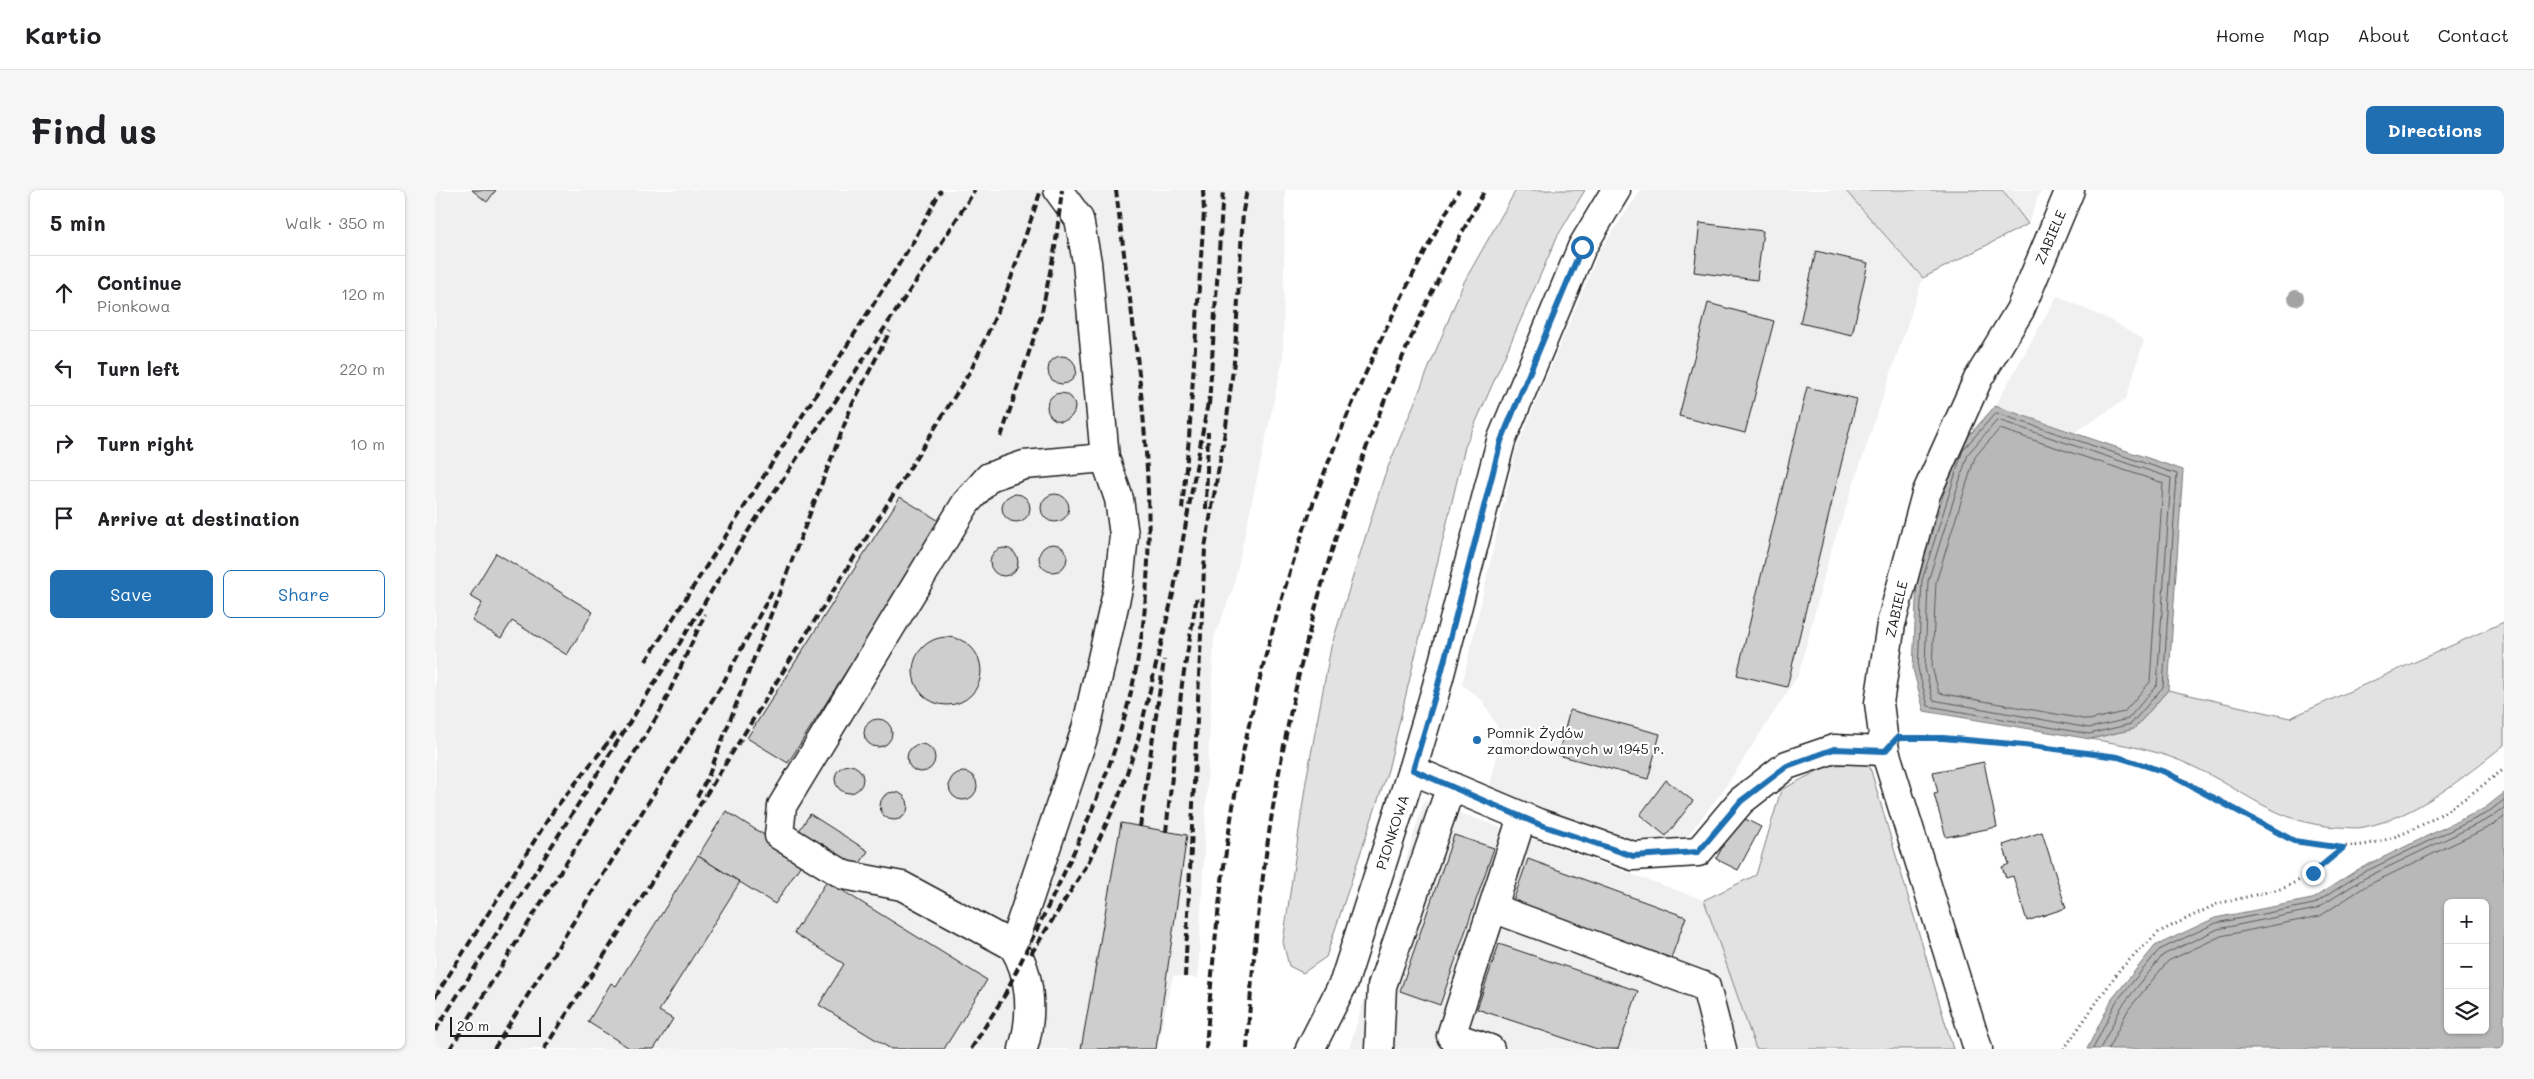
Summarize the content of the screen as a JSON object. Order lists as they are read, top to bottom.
{
  "streets": {
    "street": ["ZABIELE", "PIONKOWA"]
  },
  "places": ["Pomnik Żydów zamordowanych w 1945 r."],
  "scale_bar": "20 m",
  "page": {
    "header": "Kartio",
    "nav": [
      "Home",
      "Map",
      "About",
      "Contact"
    ],
    "buttons": [
      "Directions",
      ["Save", "Share"]
    ],
    "title": "Find us",
    "heading": ["5 min", "Walk · 350 m"],
    "list": [
      ["Continue", "Pionkowa", "120 m"],
      ["Turn left", "220 m"],
      ["Turn right", "10 m"],
      "Arrive at destination"
    ],
    "map_buttons": ["+", "−"],
    "scale": "20 m"
  }
}
